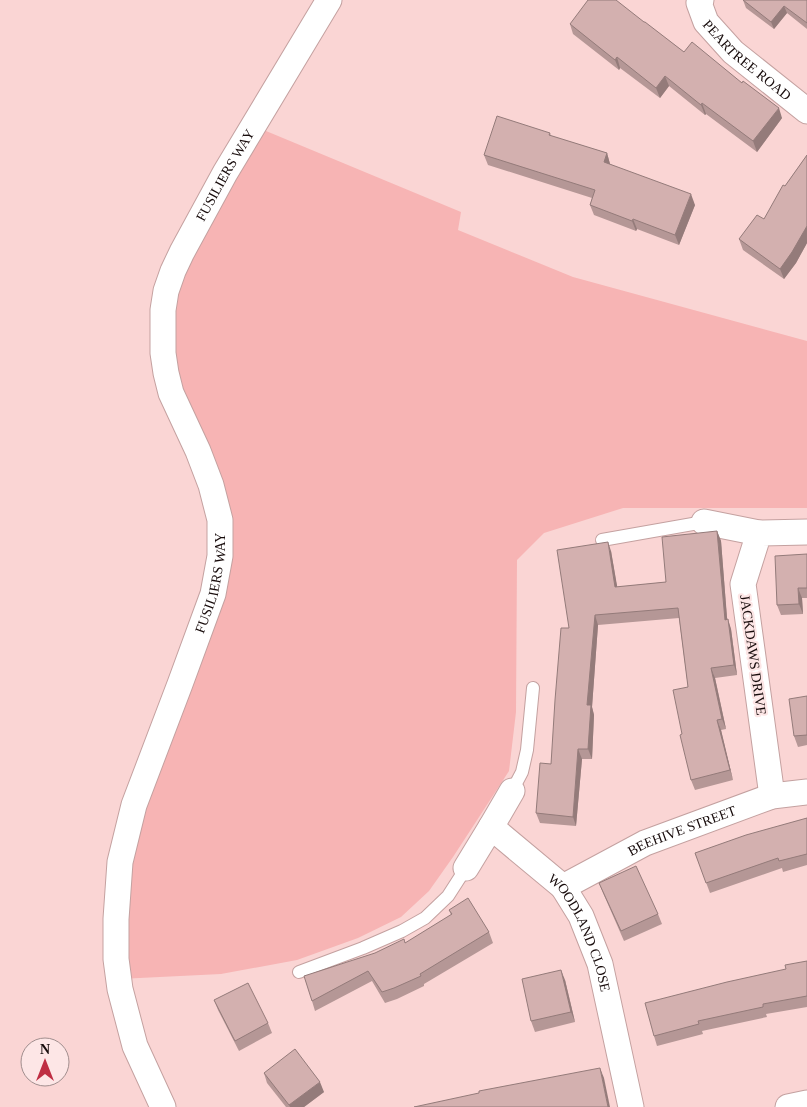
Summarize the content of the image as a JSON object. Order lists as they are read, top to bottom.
{
  "streets": {
    "street": [
      "PEARTREE ROAD",
      "FUSILIERS WAY",
      "JACKDAWS DRIVE",
      "BEEHIVE STREET",
      "WOODLAND CLOSE"
    ]
  },
  "crossings": [
    ["JACKDAWS DRIVE", "BEEHIVE STREET"],
    ["BEEHIVE STREET", "WOODLAND CLOSE"]
  ],
  "north": "top"
}
